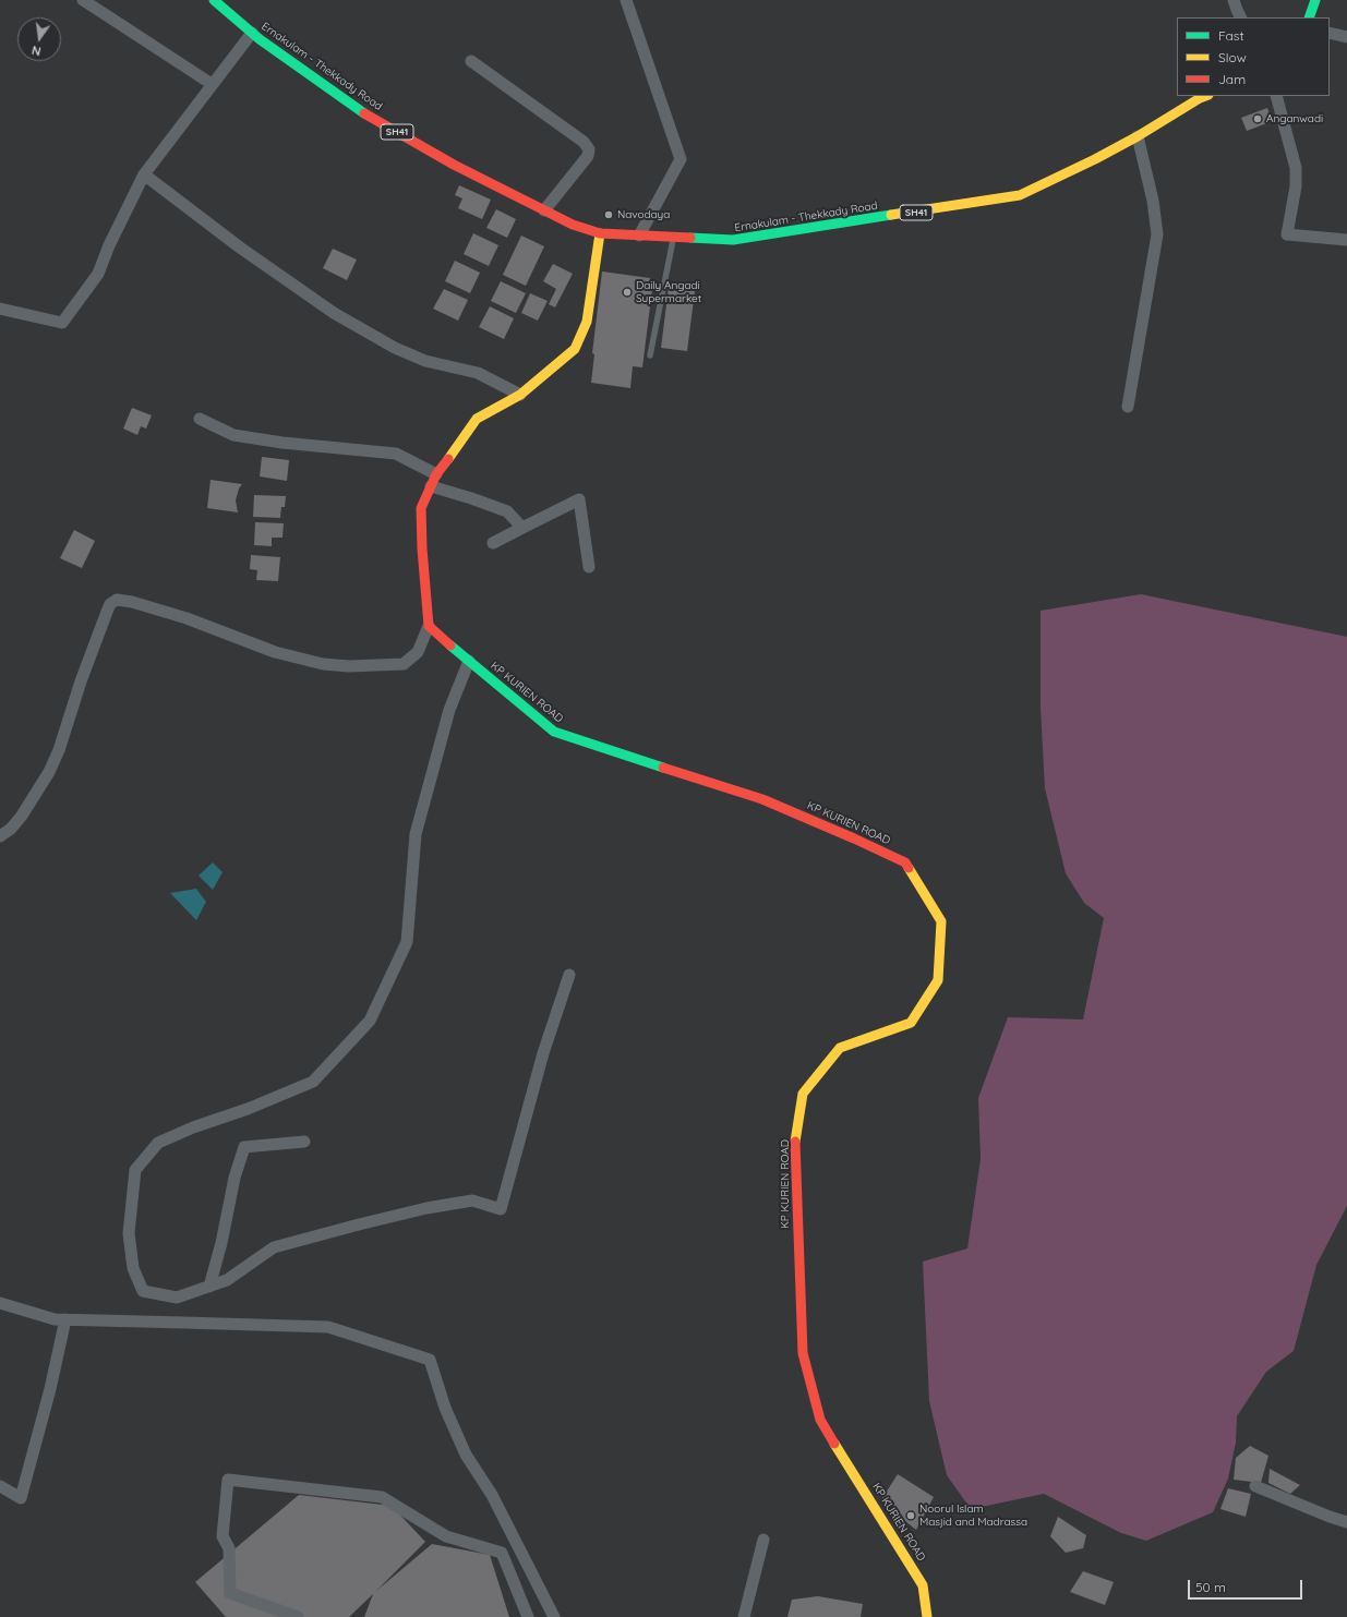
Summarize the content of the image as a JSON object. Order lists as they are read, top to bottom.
{
  "streets": {
    "street": ["Ernakulam - Thekkady Road", "SH41", "KP KURIEN ROAD"]
  },
  "places": [
    "Anganwadi",
    "Navodaya",
    "Daily Angadi Supermarket",
    "Noorul Islam Masjid and Madrassa"
  ],
  "legend": ["Fast", "Slow", "Jam"],
  "scale_bar": "50 m",
  "north": "bottom"
}
